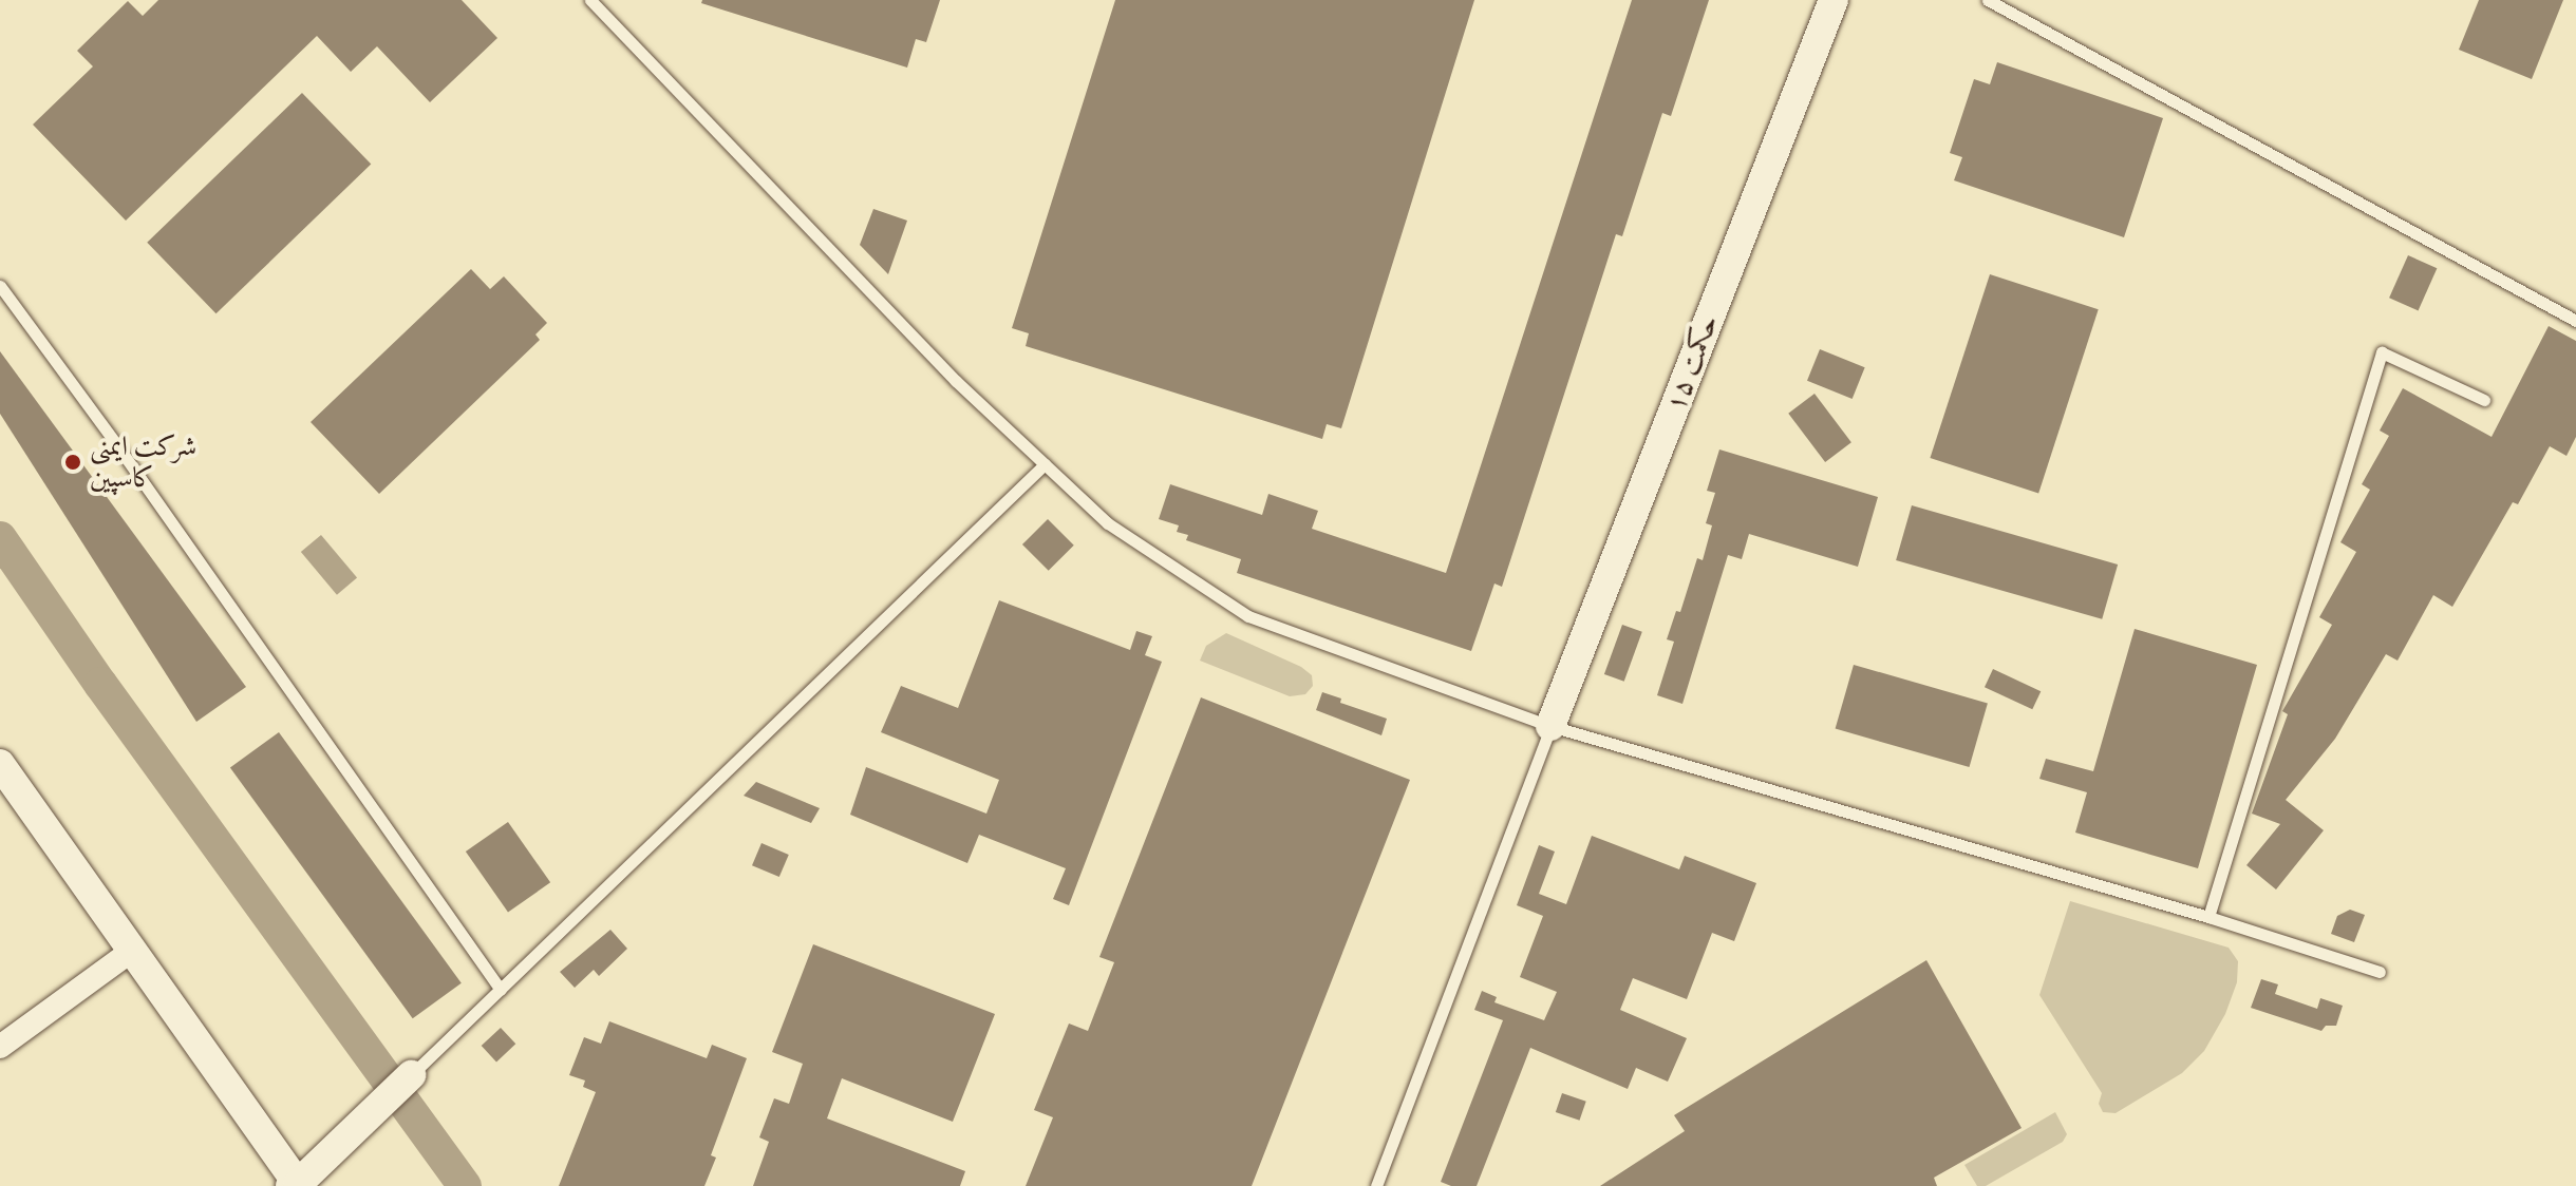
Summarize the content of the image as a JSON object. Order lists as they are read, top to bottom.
{
  "streets": {
    "street": ["حکمت ۱۵"]
  },
  "places": ["شرکت ایمنی کاسپین"]
}
